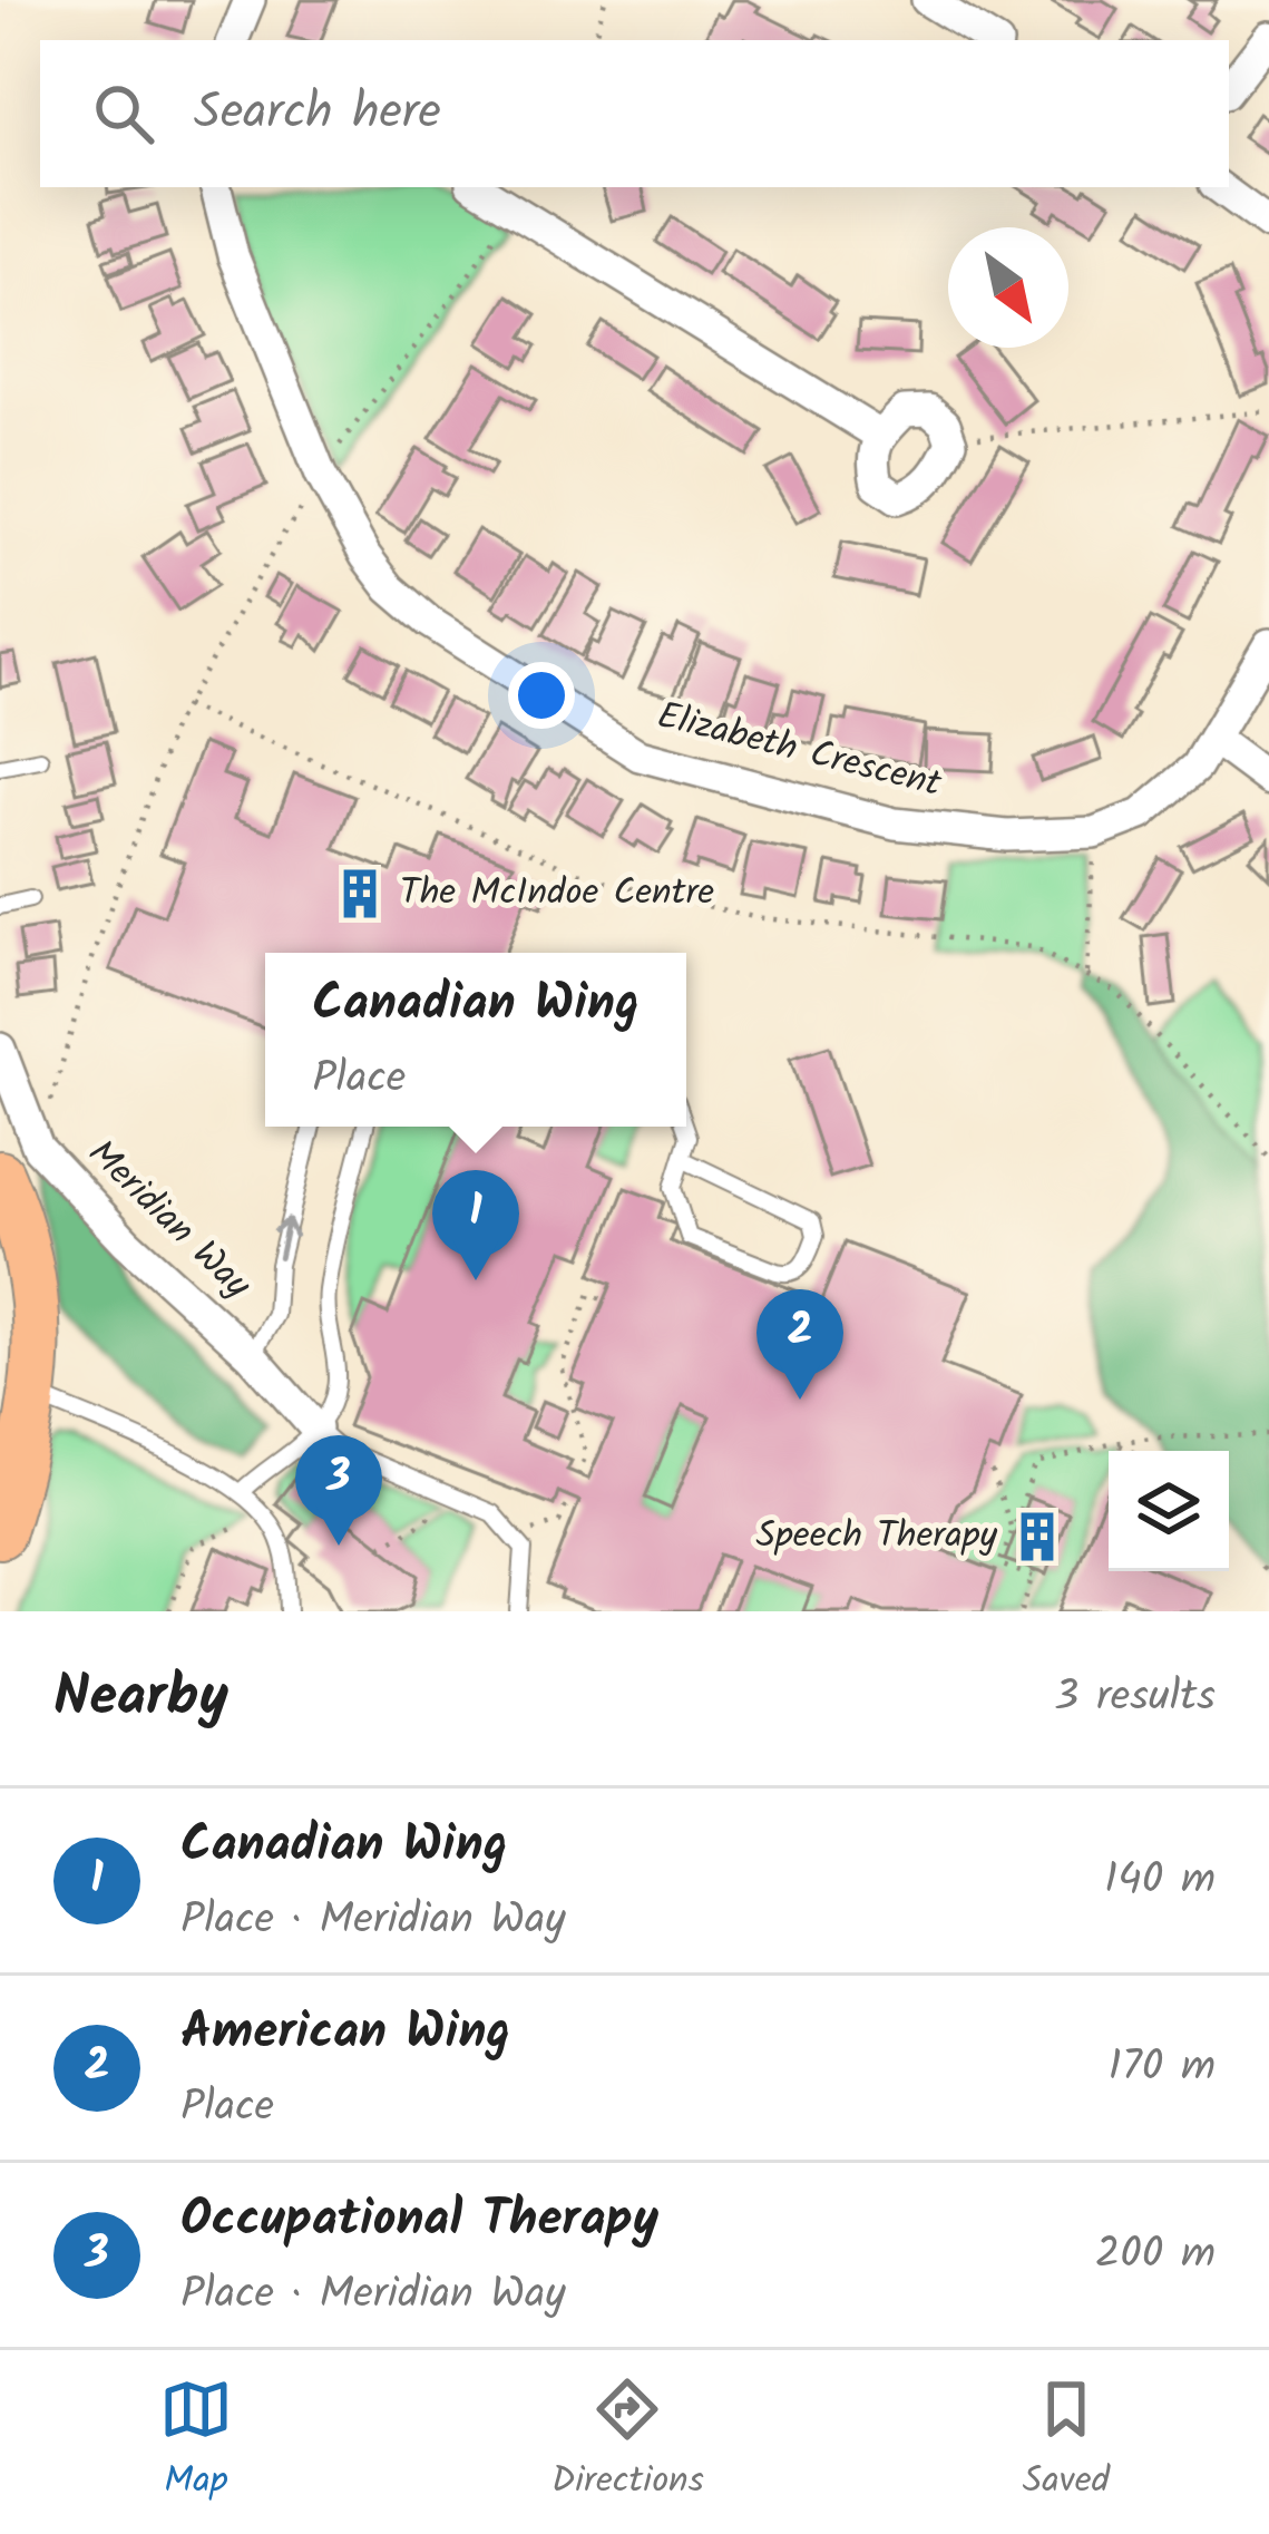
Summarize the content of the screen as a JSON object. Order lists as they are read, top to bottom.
{
  "streets": {
    "street": ["Elizabeth Crescent", "Meridian Way"]
  },
  "places": {
    "building": ["The McIndoe Centre", "Speech Therapy"]
  },
  "north": "bottom right",
  "page": {
    "search": "Search here",
    "popup": ["Canadian Wing", "Place"],
    "pins": ["1", "2", "3"],
    "heading": ["Nearby", "3 results"],
    "list": [
      {
        "mark": "1",
        "name": "Canadian Wing",
        "note": "Place · Meridian Way",
        "value": "140 m"
      },
      {
        "mark": "2",
        "name": "American Wing",
        "note": "Place",
        "value": "170 m"
      },
      {
        "mark": "3",
        "name": "Occupational Therapy",
        "note": "Place · Meridian Way",
        "value": "200 m"
      }
    ],
    "nav": ["Map", "Directions", "Saved"]
  }
}
